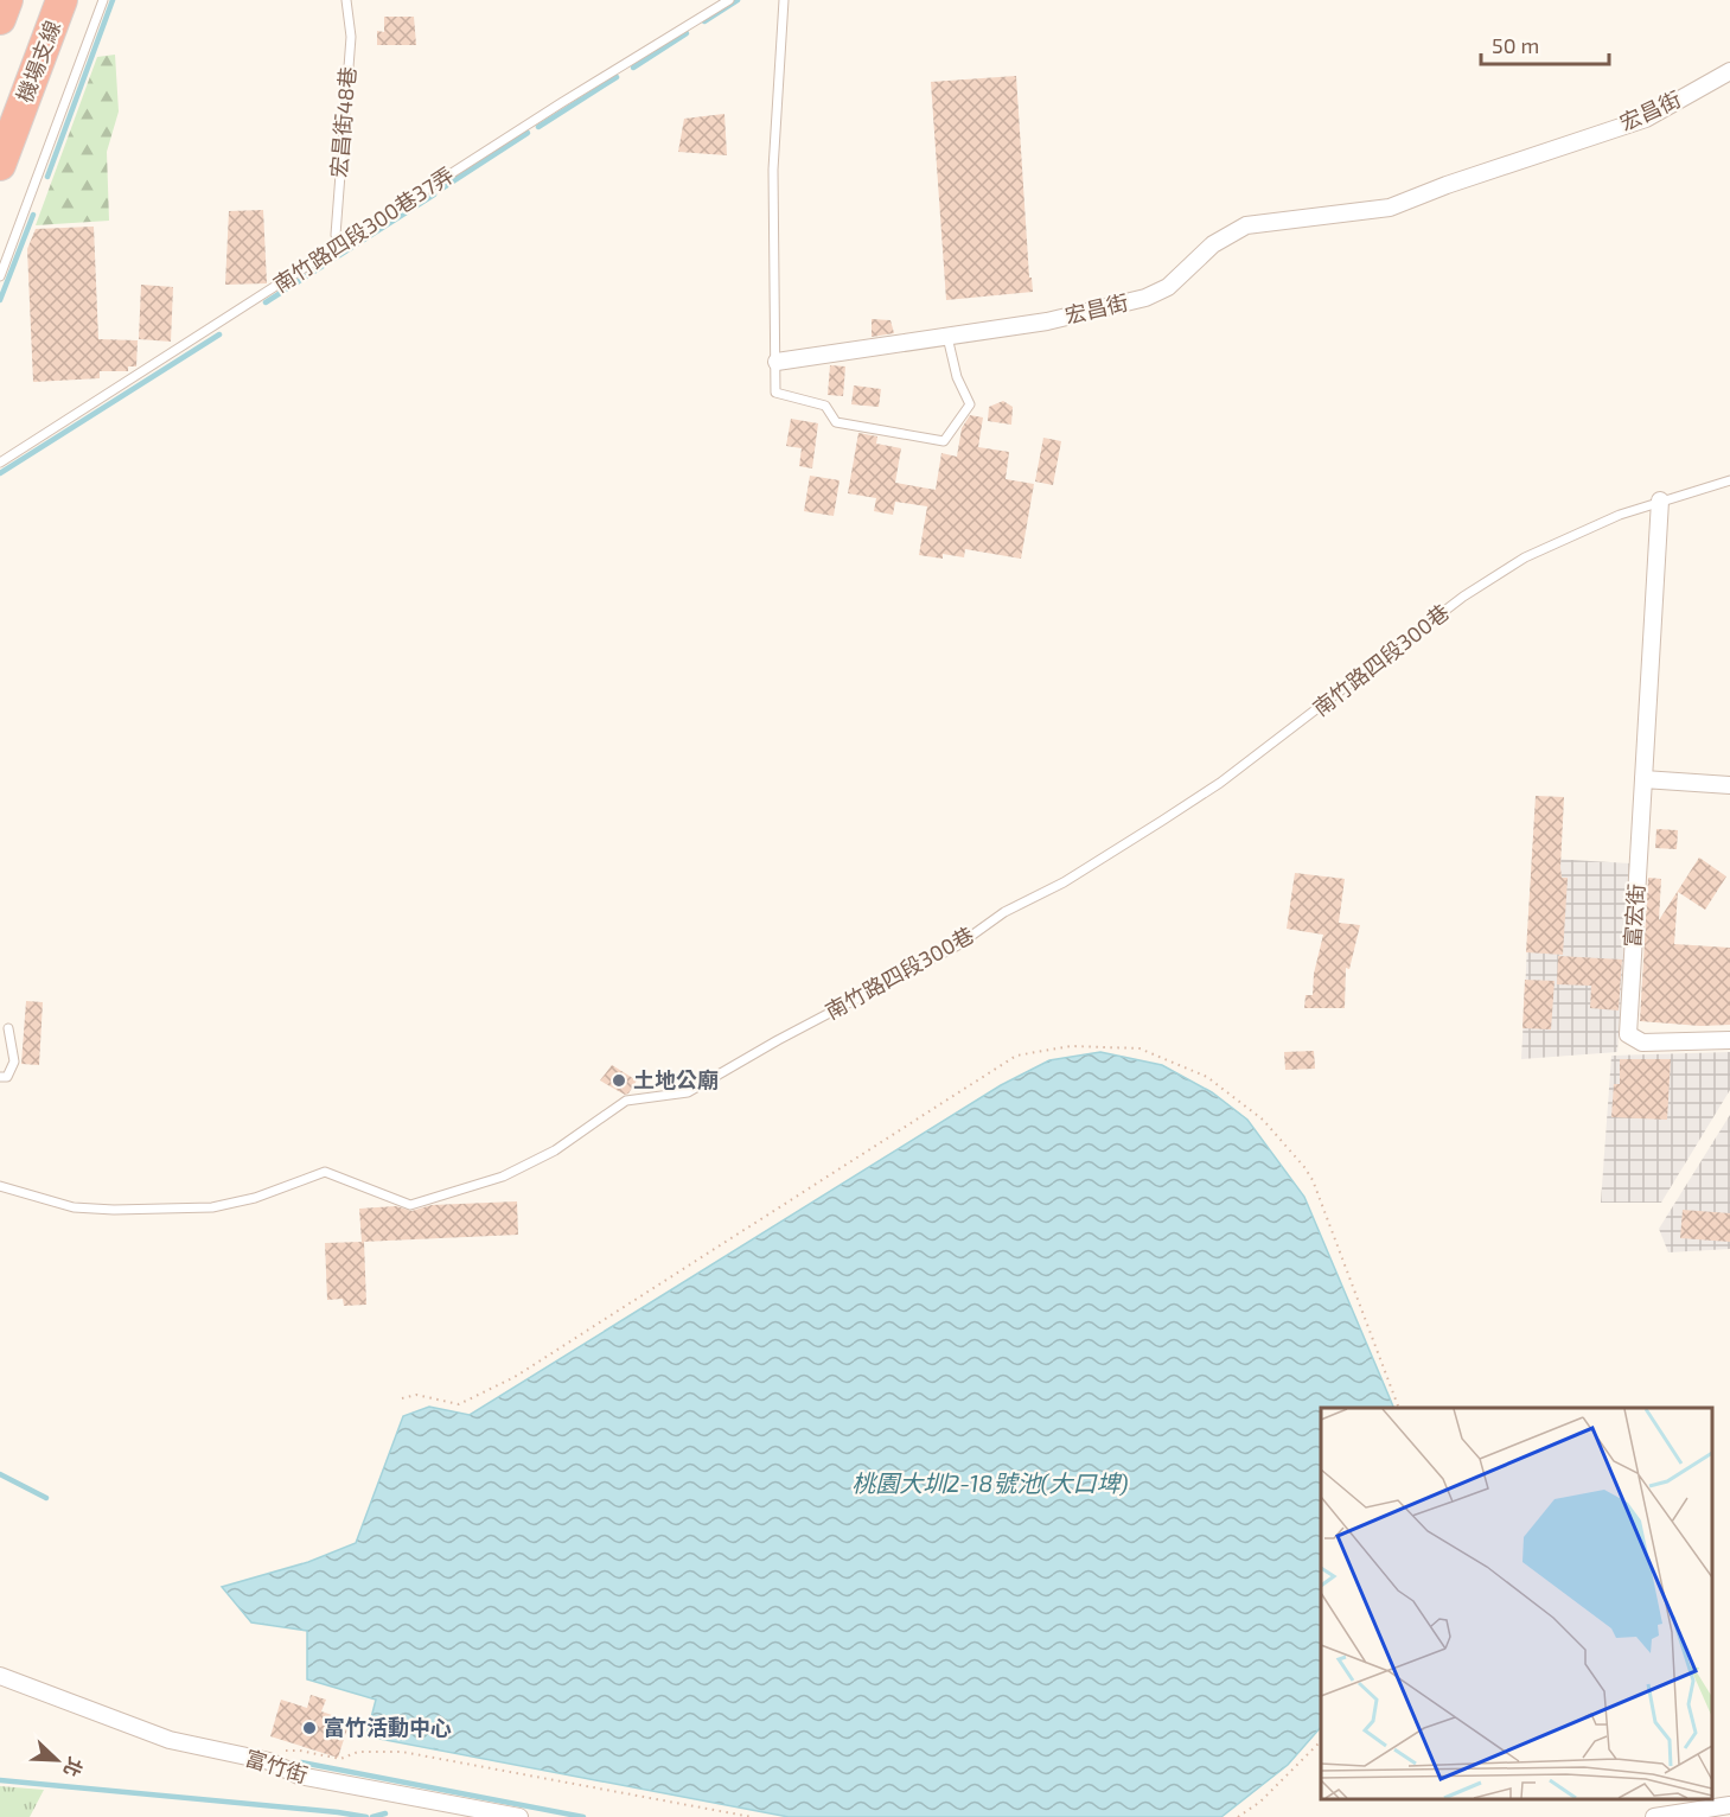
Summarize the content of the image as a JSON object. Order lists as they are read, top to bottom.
{
  "streets": {
    "highway": ["機場支線"],
    "street": ["宏昌街", "富宏街", "富竹街"],
    "lane": ["宏昌街48巷", "南竹路四段300巷37弄", "南竹路四段300巷"]
  },
  "crossings": [
    ["宏昌街48巷", "南竹路四段300巷37弄"]
  ],
  "water": ["桃園大圳2-18號池(大口埤)"],
  "places": ["土地公廟", "富竹活動中心"],
  "scale_bar": "50 m",
  "north": "bottom right"
}
